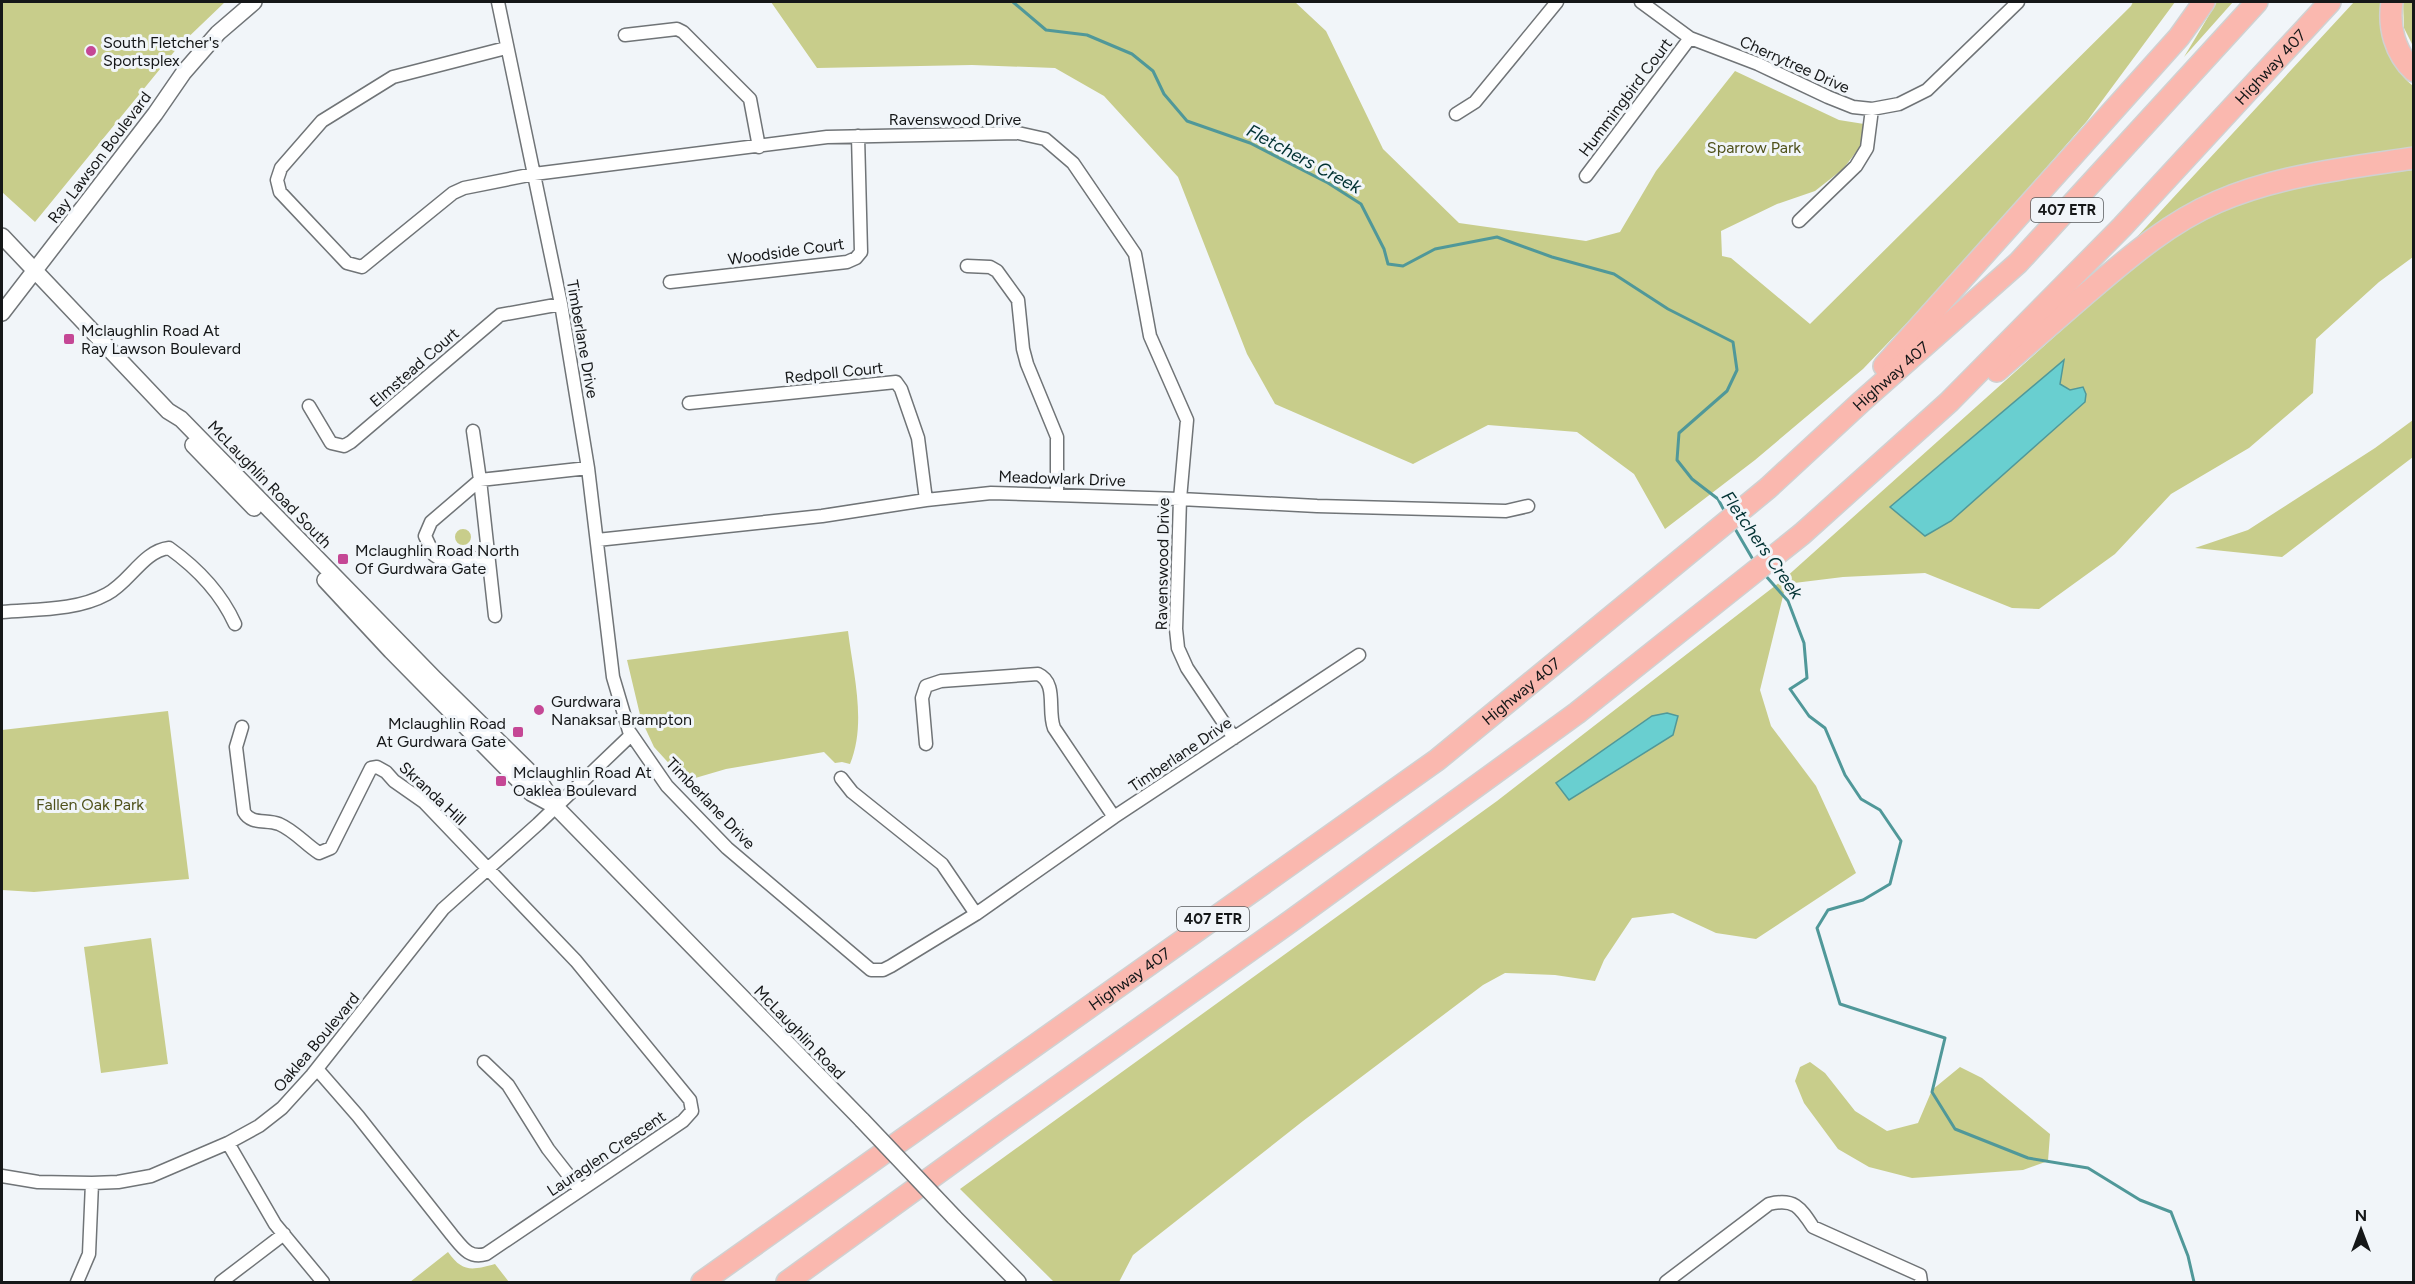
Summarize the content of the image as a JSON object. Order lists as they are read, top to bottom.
{
  "streets": {
    "highway": ["Highway 407", "407 ETR"],
    "street": [
      "Cherrytree Drive",
      "Hummingbird Court",
      "Ravenswood Drive",
      "Ray Lawson Boulevard",
      "Woodside Court",
      "Timberlane Drive",
      "Elmstead Court",
      "Redpoll Court",
      "Meadowlark Drive",
      "McLaughlin Road South",
      "Skranda Hill",
      "McLaughlin Road",
      "Oaklea Boulevard",
      "Lauraglen Crescent"
    ]
  },
  "crossings": [
    ["Cherrytree Drive", "Hummingbird Court"],
    ["Ravenswood Drive", "Woodside Court"],
    ["Ravenswood Drive", "Timberlane Drive"],
    ["Ravenswood Drive", "Meadowlark Drive"],
    ["Ray Lawson Boulevard", "McLaughlin Road South"],
    ["Timberlane Drive", "Elmstead Court"],
    ["Timberlane Drive", "Meadowlark Drive"],
    ["Timberlane Drive", "Oaklea Boulevard"],
    ["Redpoll Court", "Meadowlark Drive"],
    ["McLaughlin Road South", "McLaughlin Road"],
    ["McLaughlin Road South", "Oaklea Boulevard"],
    ["Skranda Hill", "Oaklea Boulevard"],
    ["Skranda Hill", "Lauraglen Crescent"],
    ["McLaughlin Road", "Oaklea Boulevard"],
    ["Oaklea Boulevard", "Lauraglen Crescent"]
  ],
  "water": ["Fletchers Creek"],
  "parks": ["Sparrow Park", "Fallen Oak Park"],
  "places": {
    "other": ["South Fletcher's Sportsplex", "Gurdwara Nanaksar Brampton"],
    "transit": [
      "Mclaughlin Road At Ray Lawson Boulevard",
      "Mclaughlin Road North Of Gurdwara Gate",
      "Mclaughlin Road At Gurdwara Gate",
      "Mclaughlin Road At Oaklea Boulevard"
    ]
  },
  "north": "top"
}
